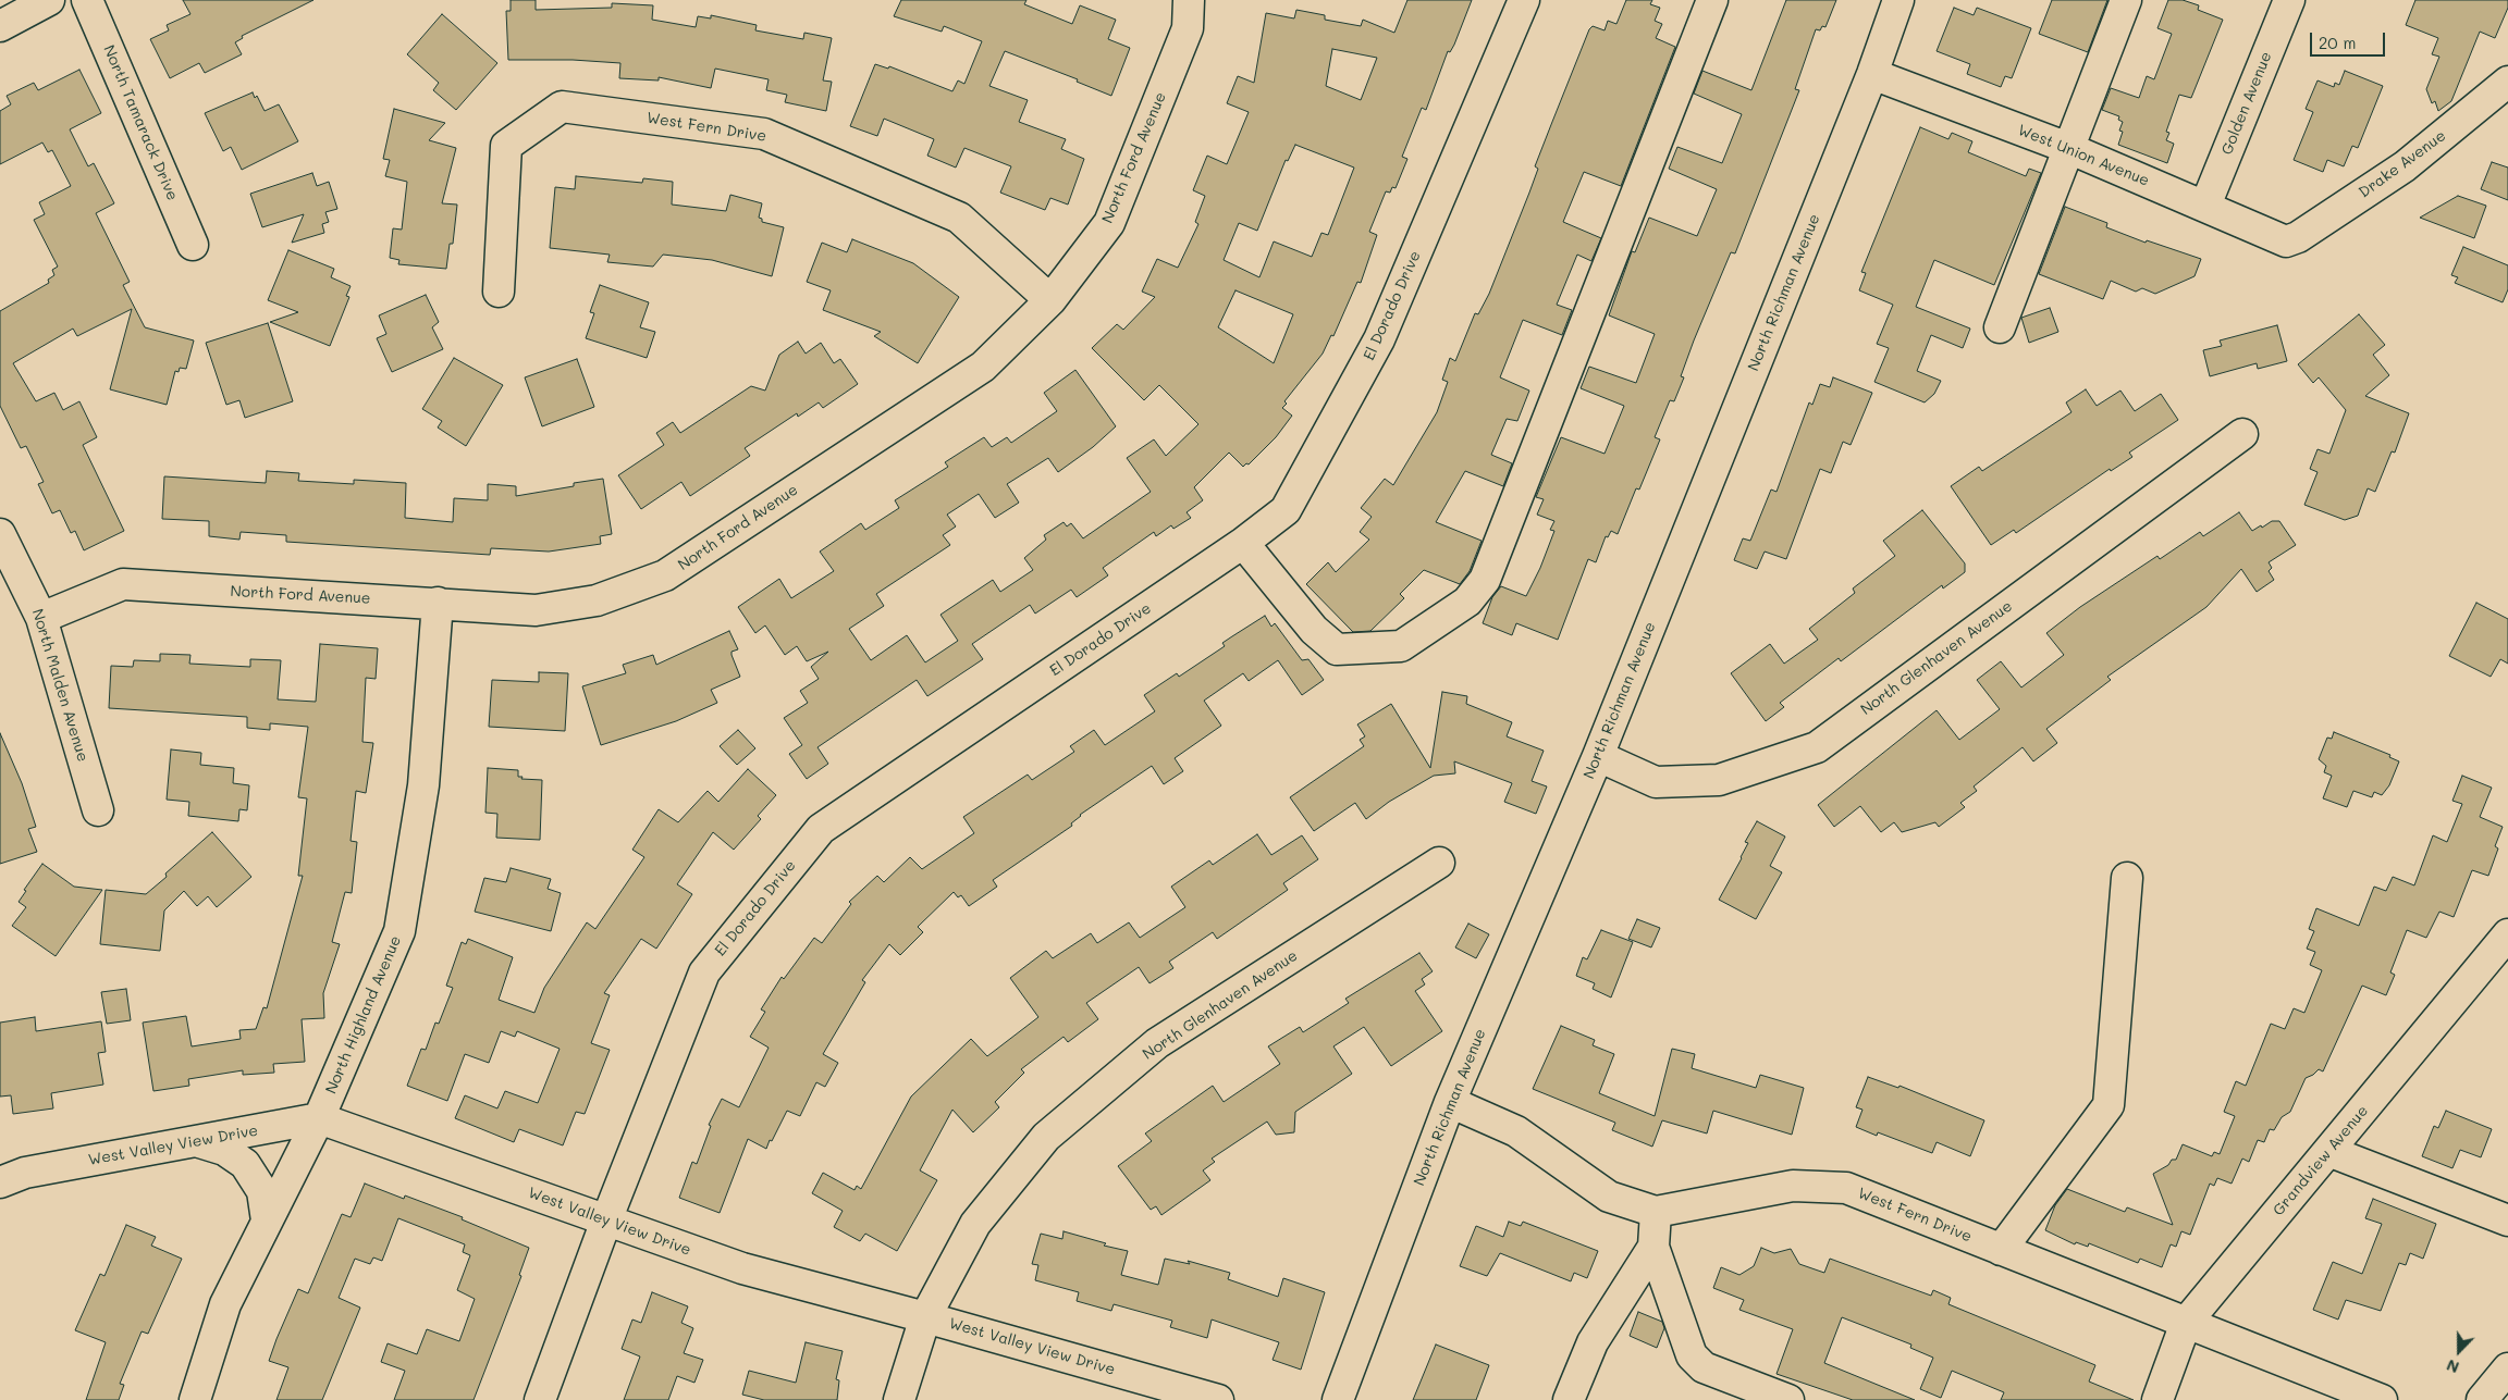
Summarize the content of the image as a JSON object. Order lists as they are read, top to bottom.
{
  "streets": {
    "street": [
      "Golden Avenue",
      "North Tamarack Drive",
      "West Fern Drive",
      "West Union Avenue",
      "North Ford Avenue",
      "Drake Avenue",
      "North Richman Avenue",
      "El Dorado Drive",
      "North Glenhaven Avenue",
      "North Malden Avenue",
      "North Highland Avenue",
      "West Valley View Drive",
      "Grandview Avenue"
    ]
  },
  "crossings": [
    ["Golden Avenue", "West Union Avenue"],
    ["West Fern Drive", "North Ford Avenue"],
    ["West Fern Drive", "North Richman Avenue"],
    ["West Fern Drive", "Grandview Avenue"],
    ["West Union Avenue", "Drake Avenue"],
    ["West Union Avenue", "North Richman Avenue"],
    ["North Ford Avenue", "North Malden Avenue"],
    ["North Ford Avenue", "North Highland Avenue"],
    ["North Richman Avenue", "North Glenhaven Avenue"],
    ["El Dorado Drive", "West Valley View Drive"],
    ["North Glenhaven Avenue", "West Valley View Drive"],
    ["North Highland Avenue", "West Valley View Drive"]
  ],
  "scale_bar": "20 m",
  "north": "bottom"
}
